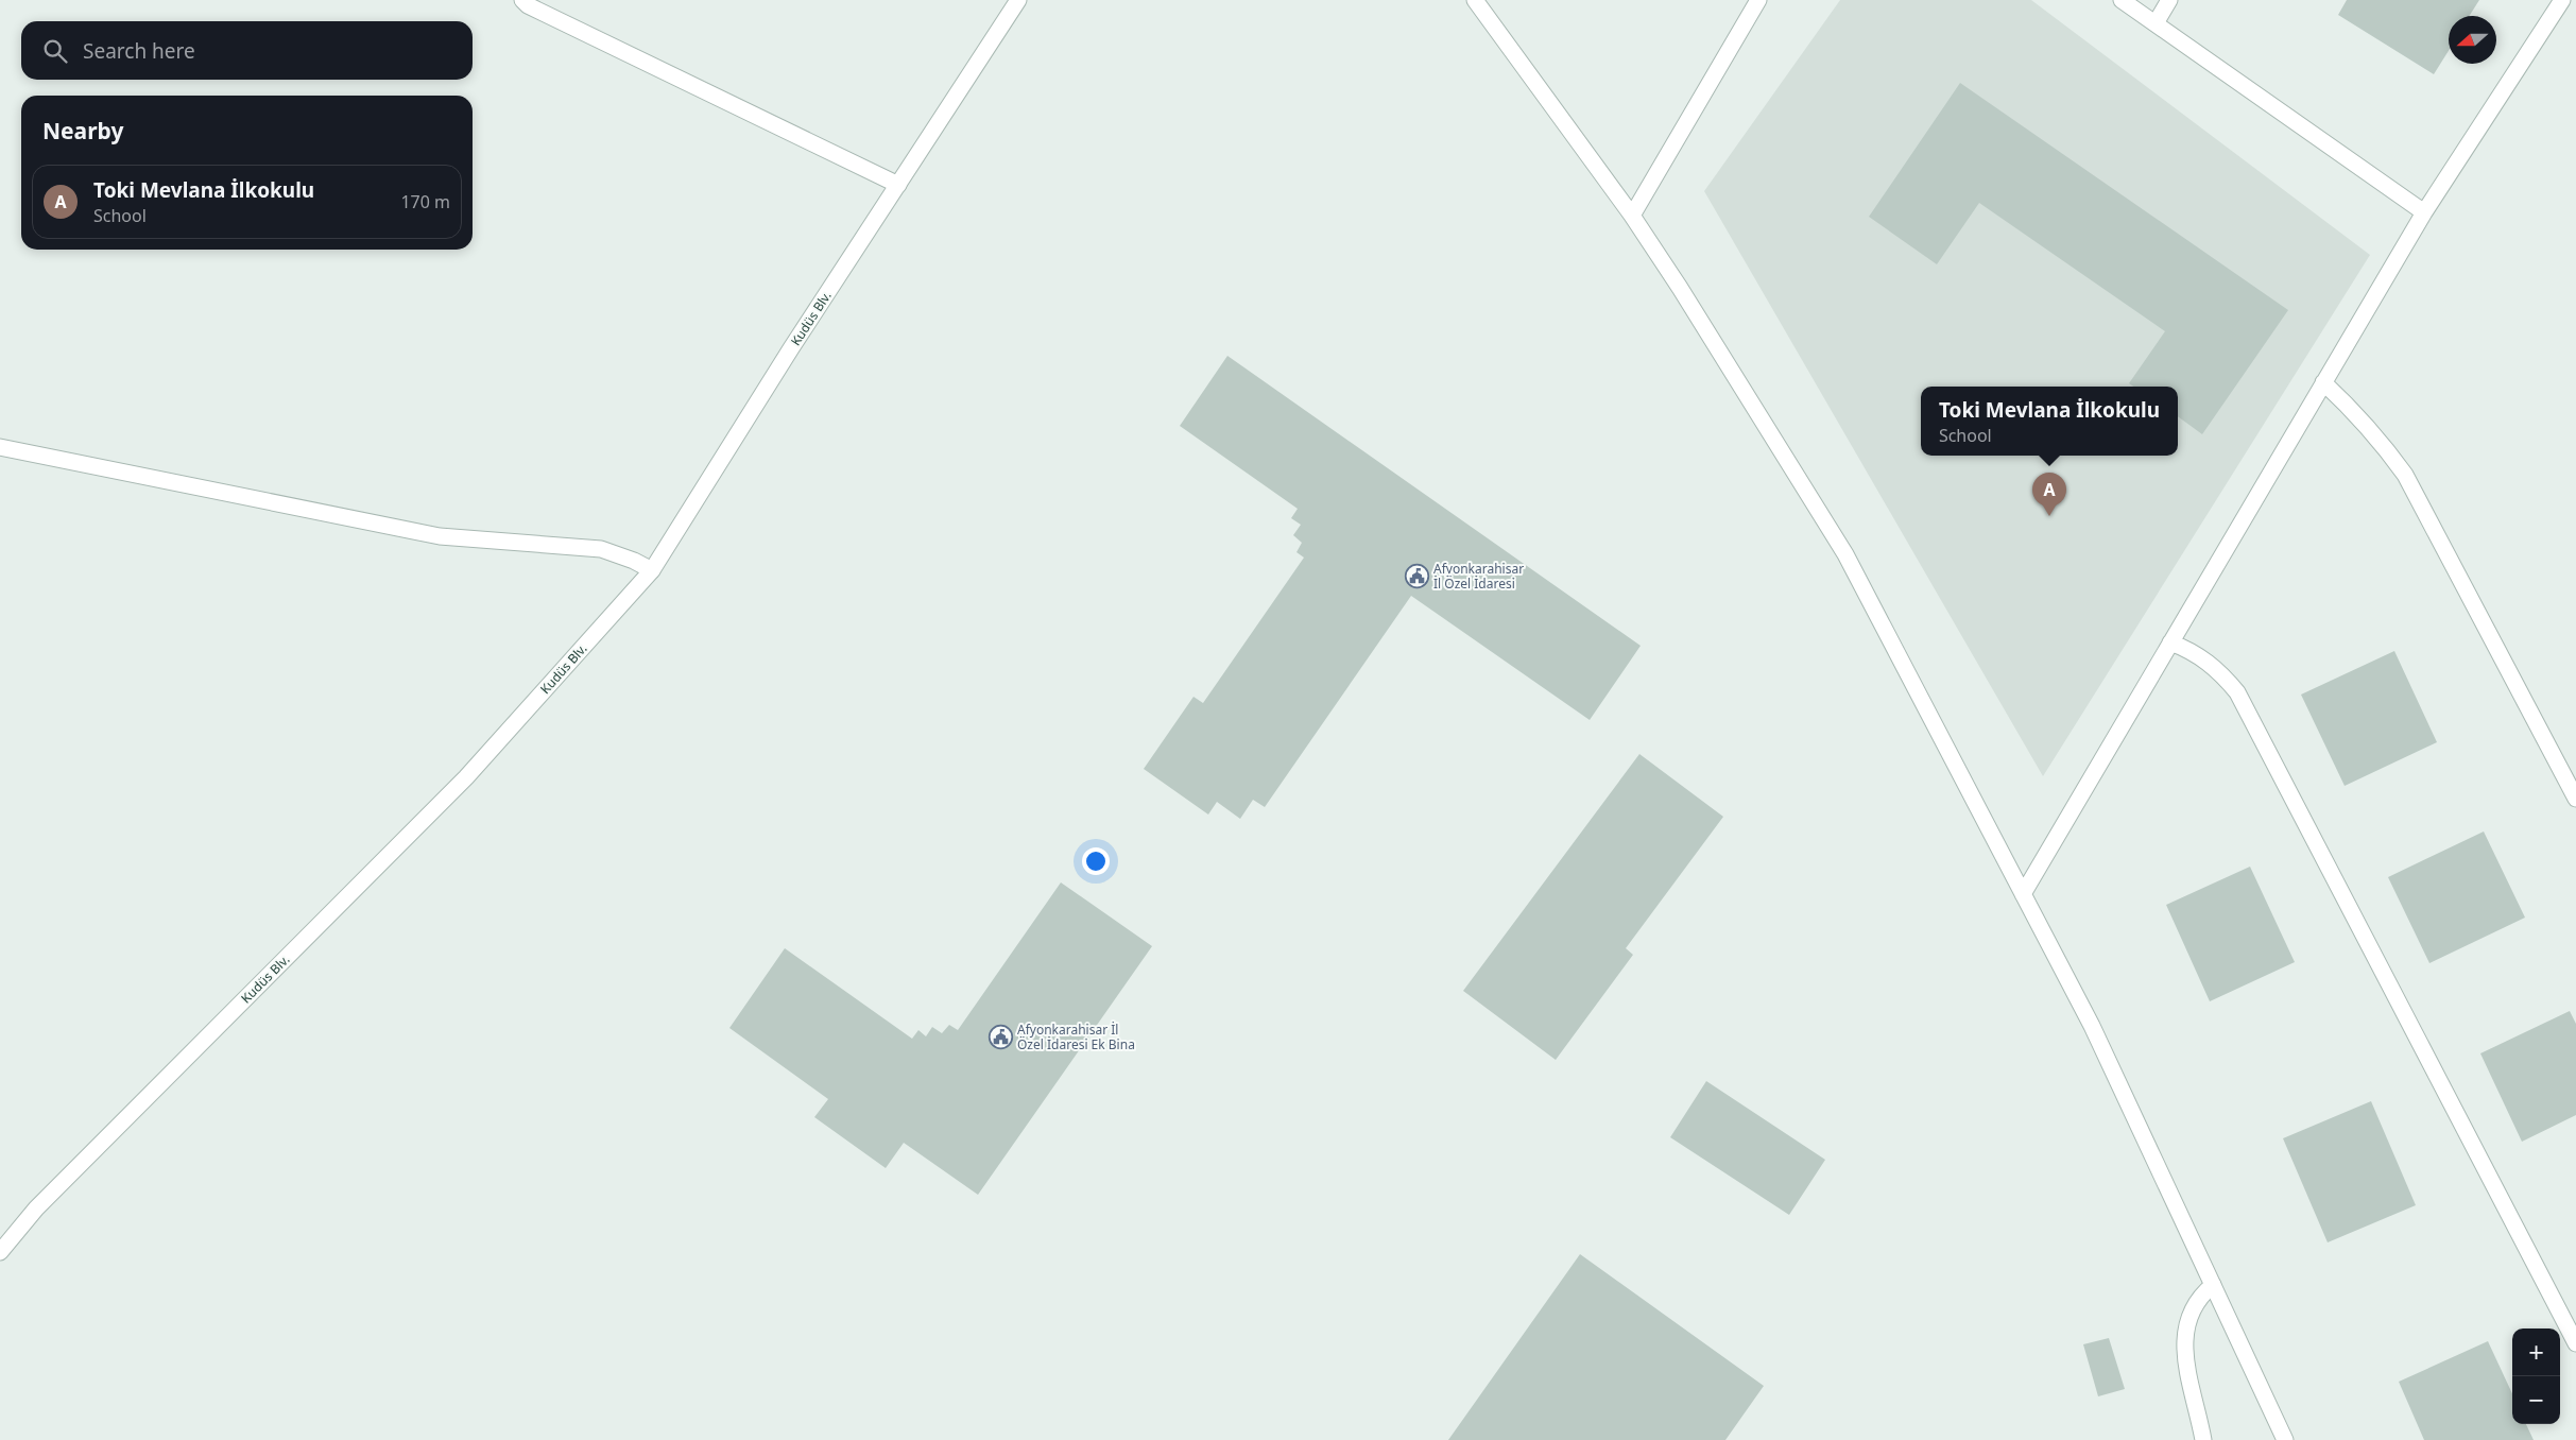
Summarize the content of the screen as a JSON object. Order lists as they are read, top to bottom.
{
  "streets": {
    "street": ["Kudüs Blv."]
  },
  "places": {
    "public building": ["Afyonkarahisar İl Özel İdaresi", "Afyonkarahisar İl Özel İdaresi Ek Bina"]
  },
  "north": "left",
  "page": {
    "search": "Search here",
    "heading": "Nearby",
    "list": [
      {
        "mark": "A",
        "name": "Toki Mevlana İlkokulu",
        "note": "School",
        "value": "170 m"
      }
    ],
    "popup": ["Toki Mevlana İlkokulu", "School"],
    "pins": "A",
    "map_buttons": ["+", "−"]
  }
}
